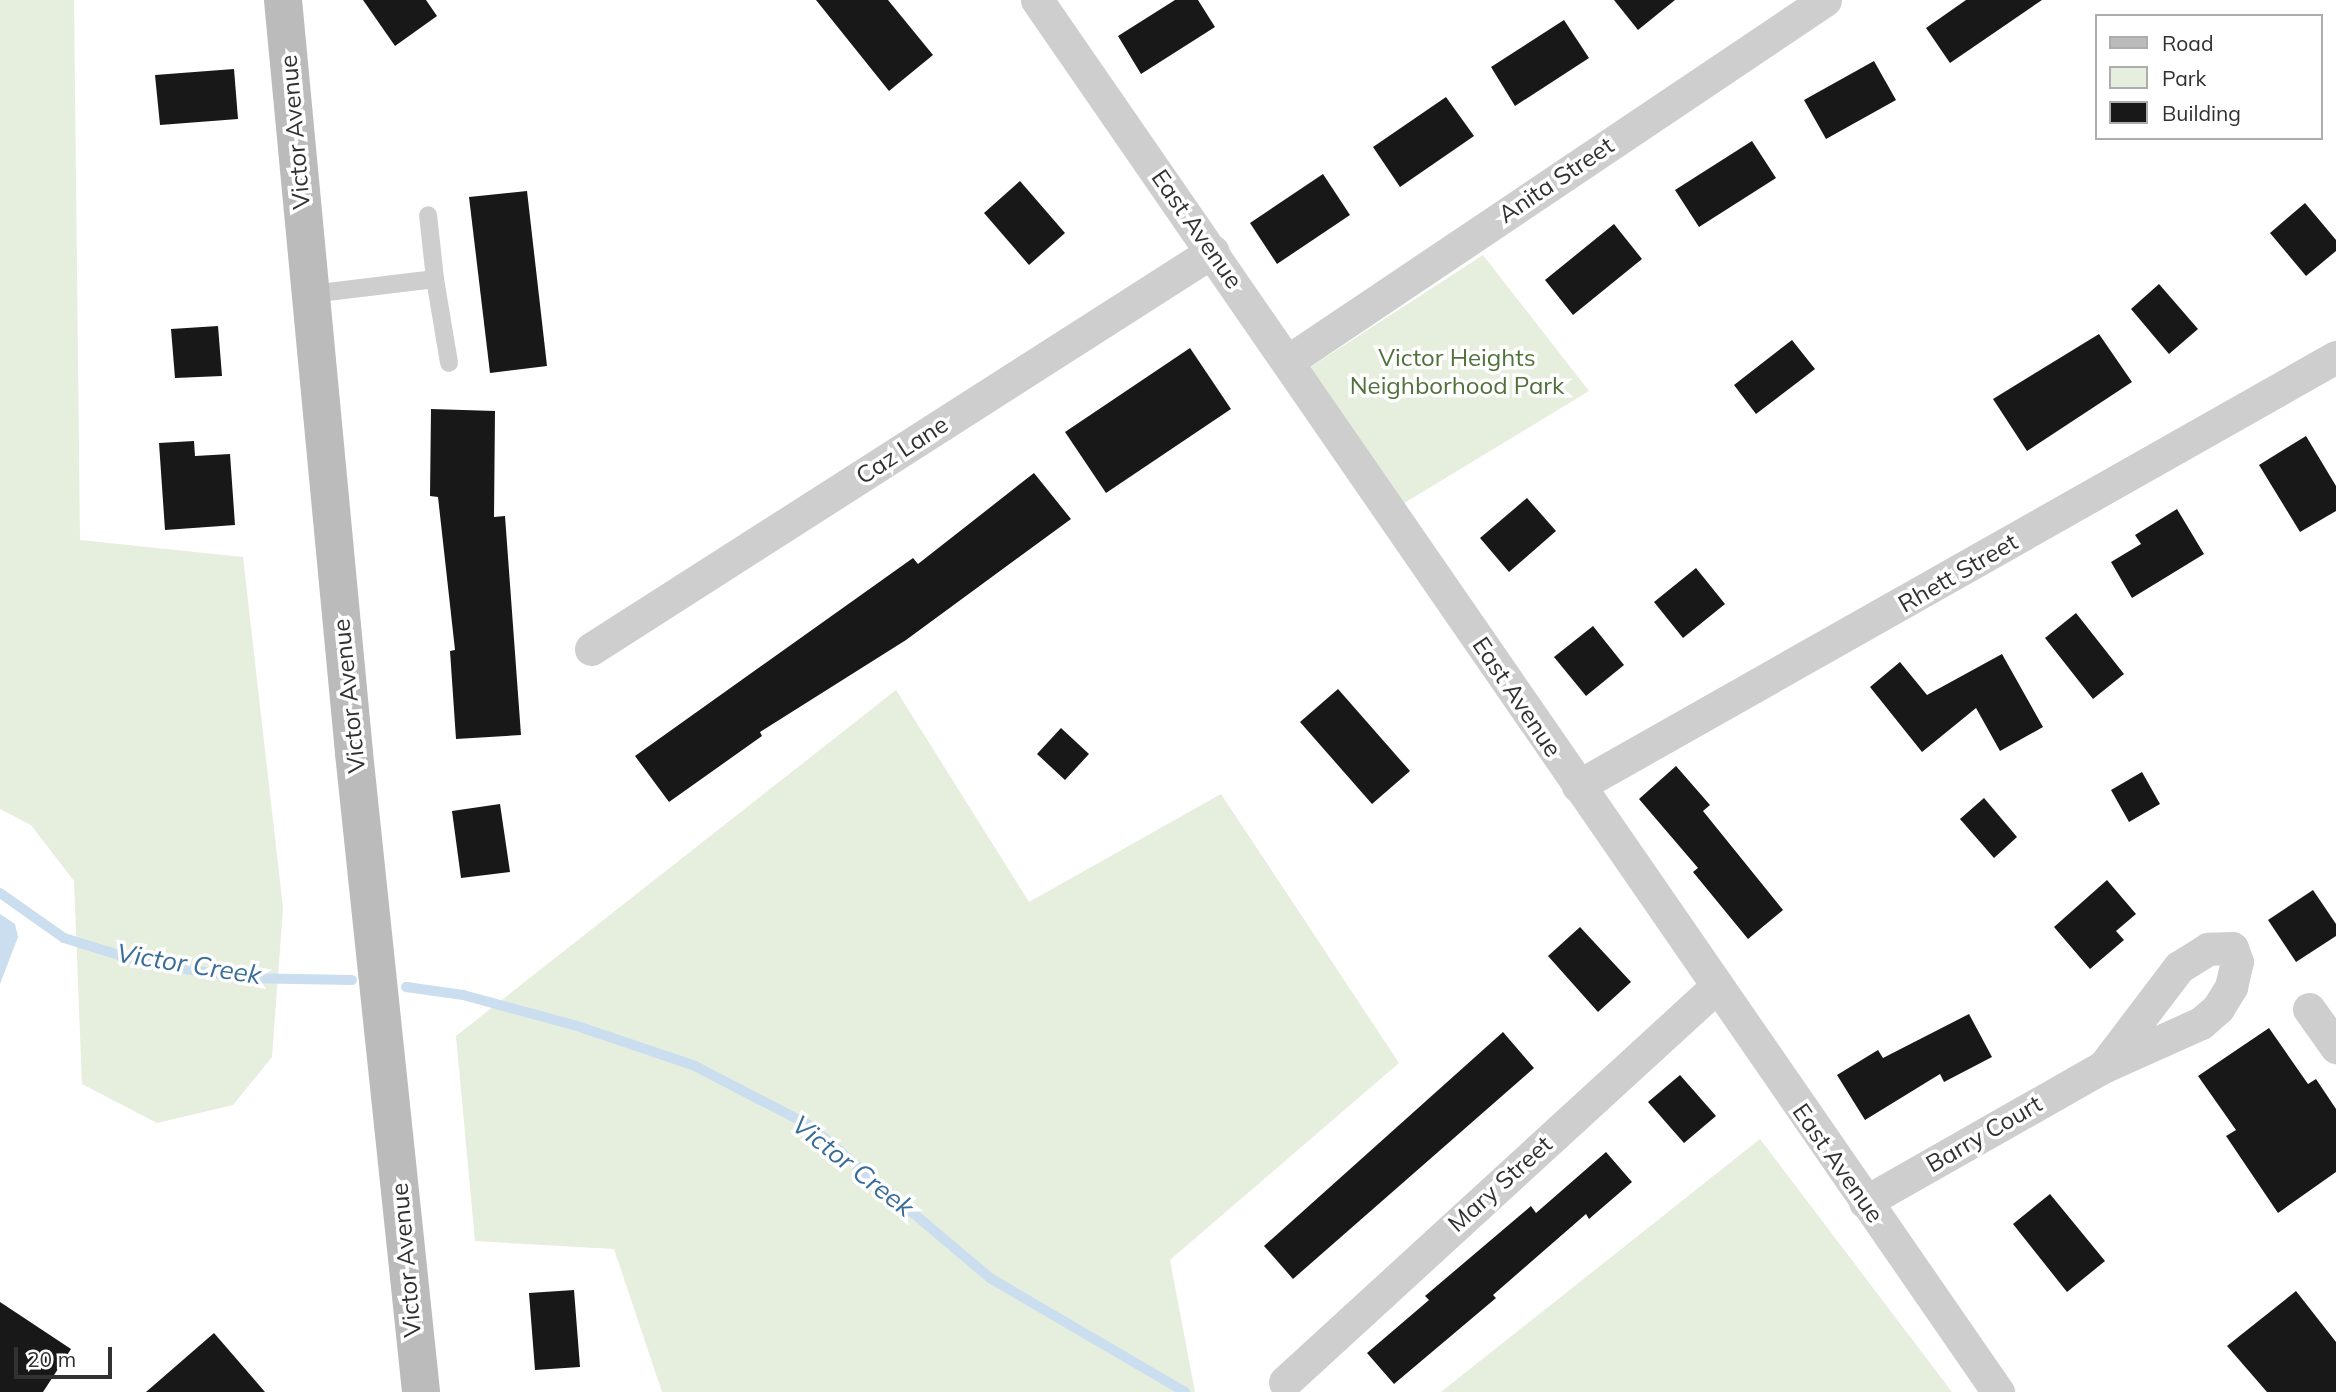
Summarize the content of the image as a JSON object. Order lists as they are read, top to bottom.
{
  "streets": {
    "street": [
      "Victor Avenue",
      "Anita Street",
      "East Avenue",
      "Caz Lane",
      "Rhett Street",
      "Barry Court",
      "Mary Street"
    ]
  },
  "crossings": [
    ["Anita Street", "East Avenue"],
    ["East Avenue", "Caz Lane"],
    ["East Avenue", "Rhett Street"],
    ["East Avenue", "Barry Court"],
    ["East Avenue", "Mary Street"]
  ],
  "water": ["Victor Creek"],
  "parks": ["Victor Heights Neighborhood Park"],
  "legend": ["Road", "Park", "Building"],
  "scale_bar": "20 m"
}
